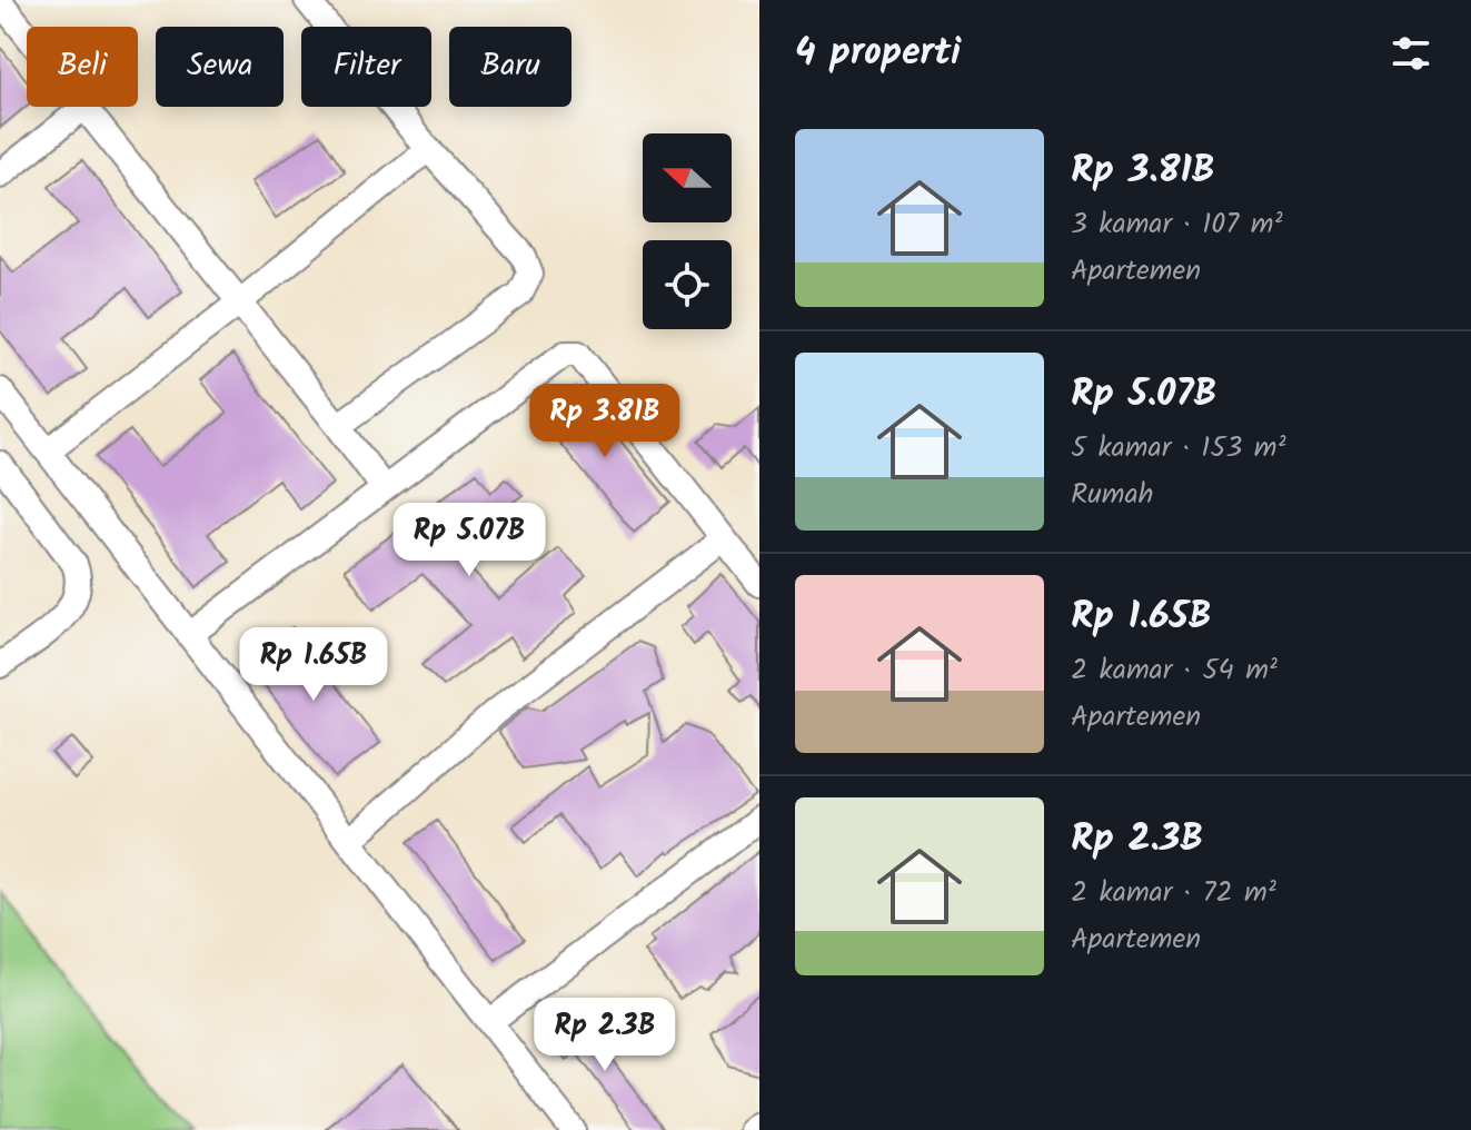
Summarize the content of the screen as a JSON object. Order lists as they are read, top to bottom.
{
  "north": "left",
  "page": {
    "heading": "4 properti",
    "chip": [
      "Beli",
      "Sewa",
      "Filter",
      "Baru"
    ],
    "list": [
      {
        "name": "Rp 3.81B",
        "note": "3 kamar · 107 m² · Apartemen"
      },
      {
        "name": "Rp 5.07B",
        "note": "5 kamar · 153 m² · Rumah"
      },
      {
        "name": "Rp 1.65B",
        "note": "2 kamar · 54 m² · Apartemen"
      },
      {
        "name": "Rp 2.3B",
        "note": "2 kamar · 72 m² · Apartemen"
      }
    ],
    "price": [
      "Rp 3.81B",
      "Rp 5.07B",
      "Rp 1.65B",
      "Rp 2.3B"
    ]
  }
}
